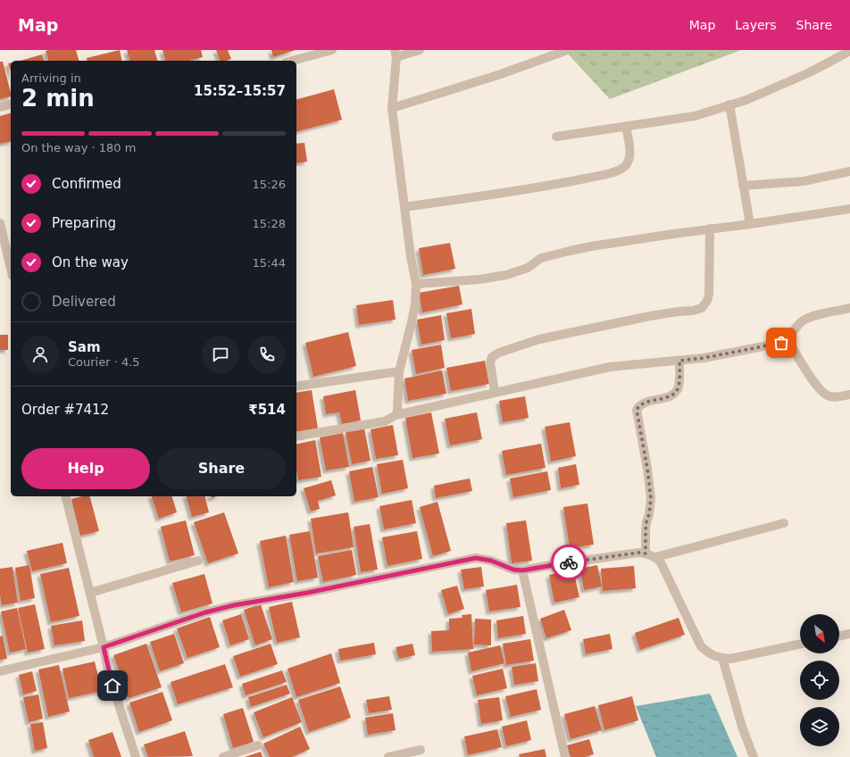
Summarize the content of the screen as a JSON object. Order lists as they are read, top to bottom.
{
  "north": "bottom right",
  "page": {
    "header": "Map",
    "nav": ["Map", "Layers", "Share"],
    "heading": ["2 min", "Arriving in", "15:52–15:57"],
    "panel": [
      "Sam",
      "Courier · 4.5",
      "Order #7412",
      "₹514"
    ],
    "bar": "On the way · 180 m",
    "list": [
      ["Confirmed", "15:26"],
      ["Preparing", "15:28"],
      ["On the way", "15:44"],
      "Delivered"
    ],
    "buttons": ["Help", "Share"]
  }
}
